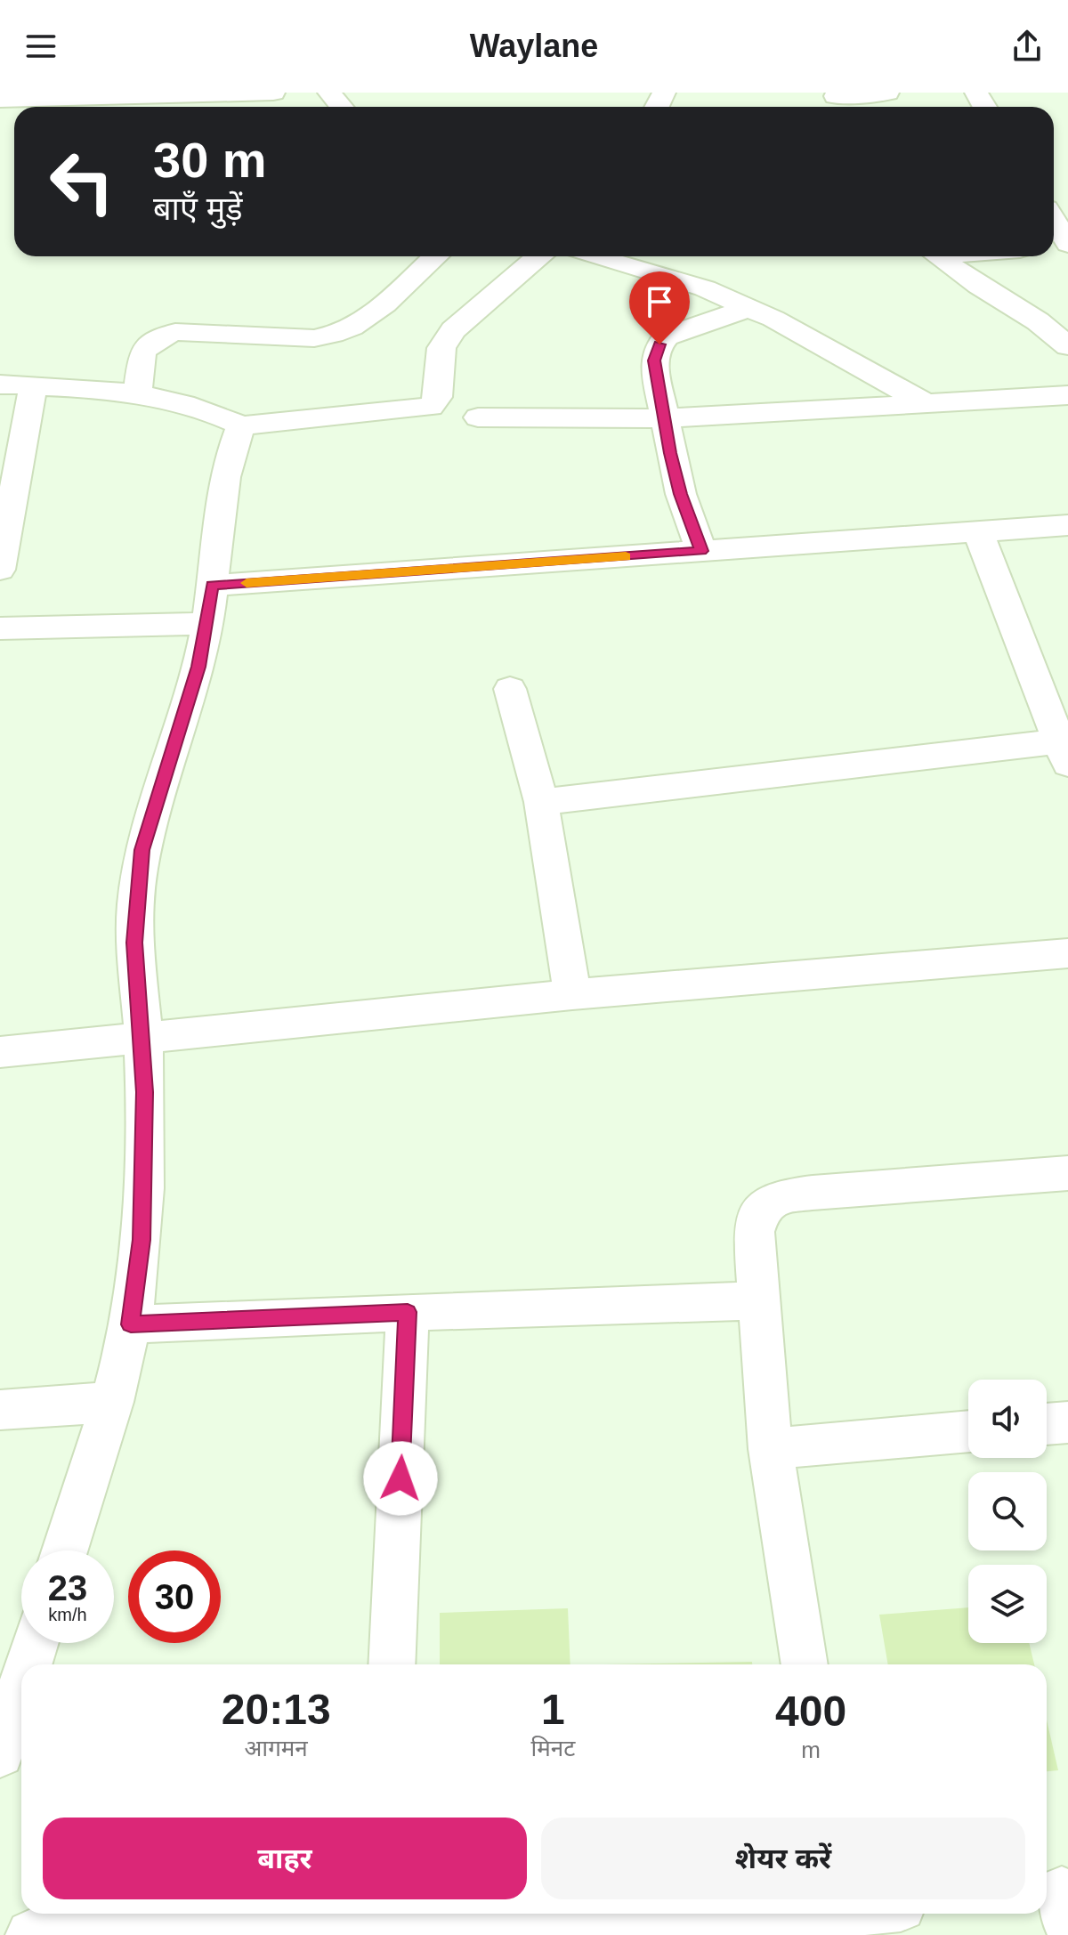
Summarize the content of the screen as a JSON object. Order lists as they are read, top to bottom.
{
  "page": {
    "header": "Waylane",
    "turn": ["30 m", "बाएँ मुड़ें"],
    "speed": "23 km/h",
    "limit": "30",
    "eta": [
      "20:13",
      "आगमन",
      "1",
      "मिनट",
      "400",
      "m"
    ],
    "buttons": ["बाहर", "शेयर करें"]
  }
}
